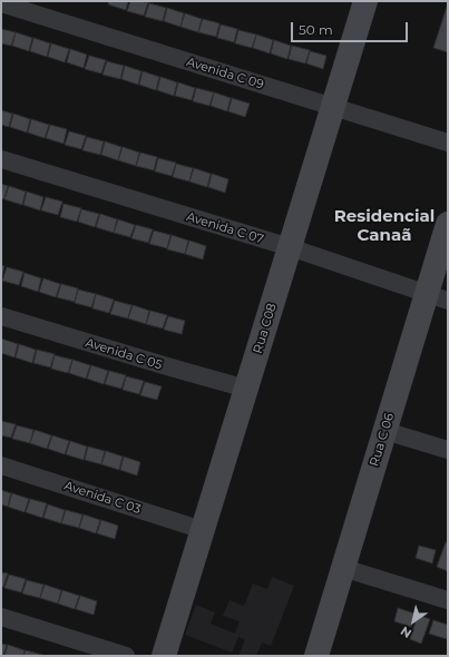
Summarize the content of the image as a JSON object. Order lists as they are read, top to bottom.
{
  "streets": {
    "street": [
      "Avenida C 09",
      "Avenida C 07",
      "Rua C08",
      "Avenida C 05",
      "Rua C 06",
      "Avenida C 03"
    ]
  },
  "crossings": [
    ["Avenida C 09", "Rua C08"],
    ["Avenida C 07", "Rua C08"],
    ["Avenida C 07", "Rua C 06"],
    ["Rua C08", "Avenida C 05"],
    ["Rua C08", "Avenida C 03"]
  ],
  "districts": ["Residencial Canaã"],
  "scale_bar": "50 m",
  "north": "bottom left"
}
